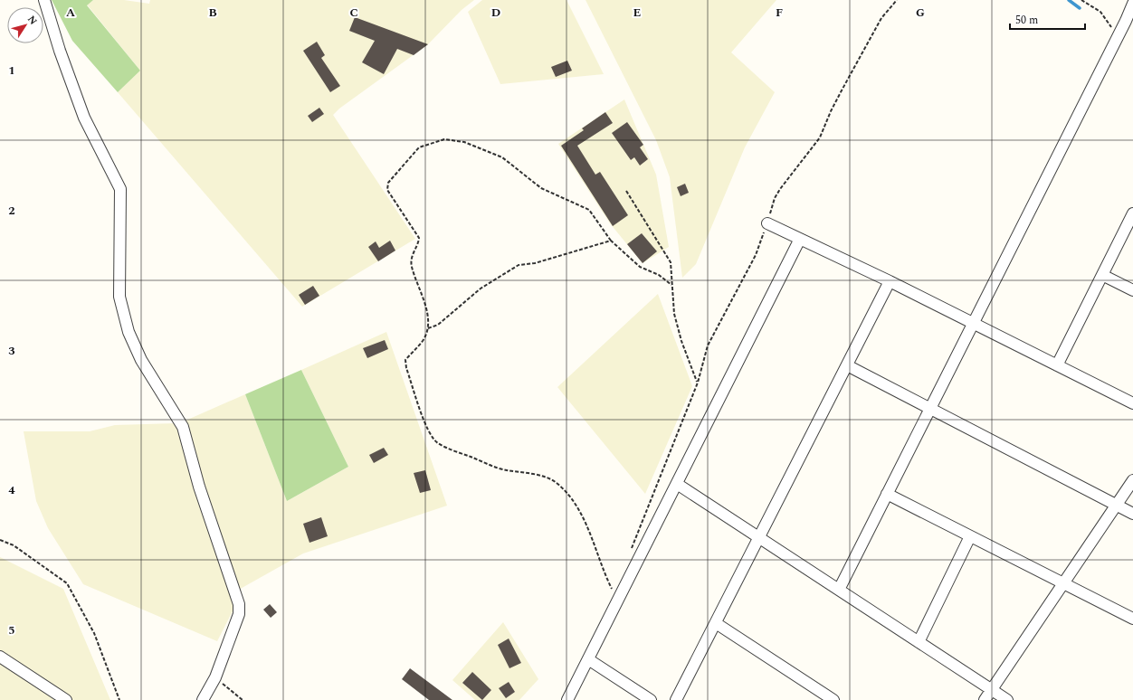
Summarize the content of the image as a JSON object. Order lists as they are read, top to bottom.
{
  "scale_bar": "50 m",
  "north": "top right",
  "grid": {
    "columns": [
      "A",
      "B",
      "C",
      "D",
      "E",
      "F",
      "G"
    ],
    "rows": [
      "1",
      "2",
      "3",
      "4",
      "5"
    ]
  }
}
